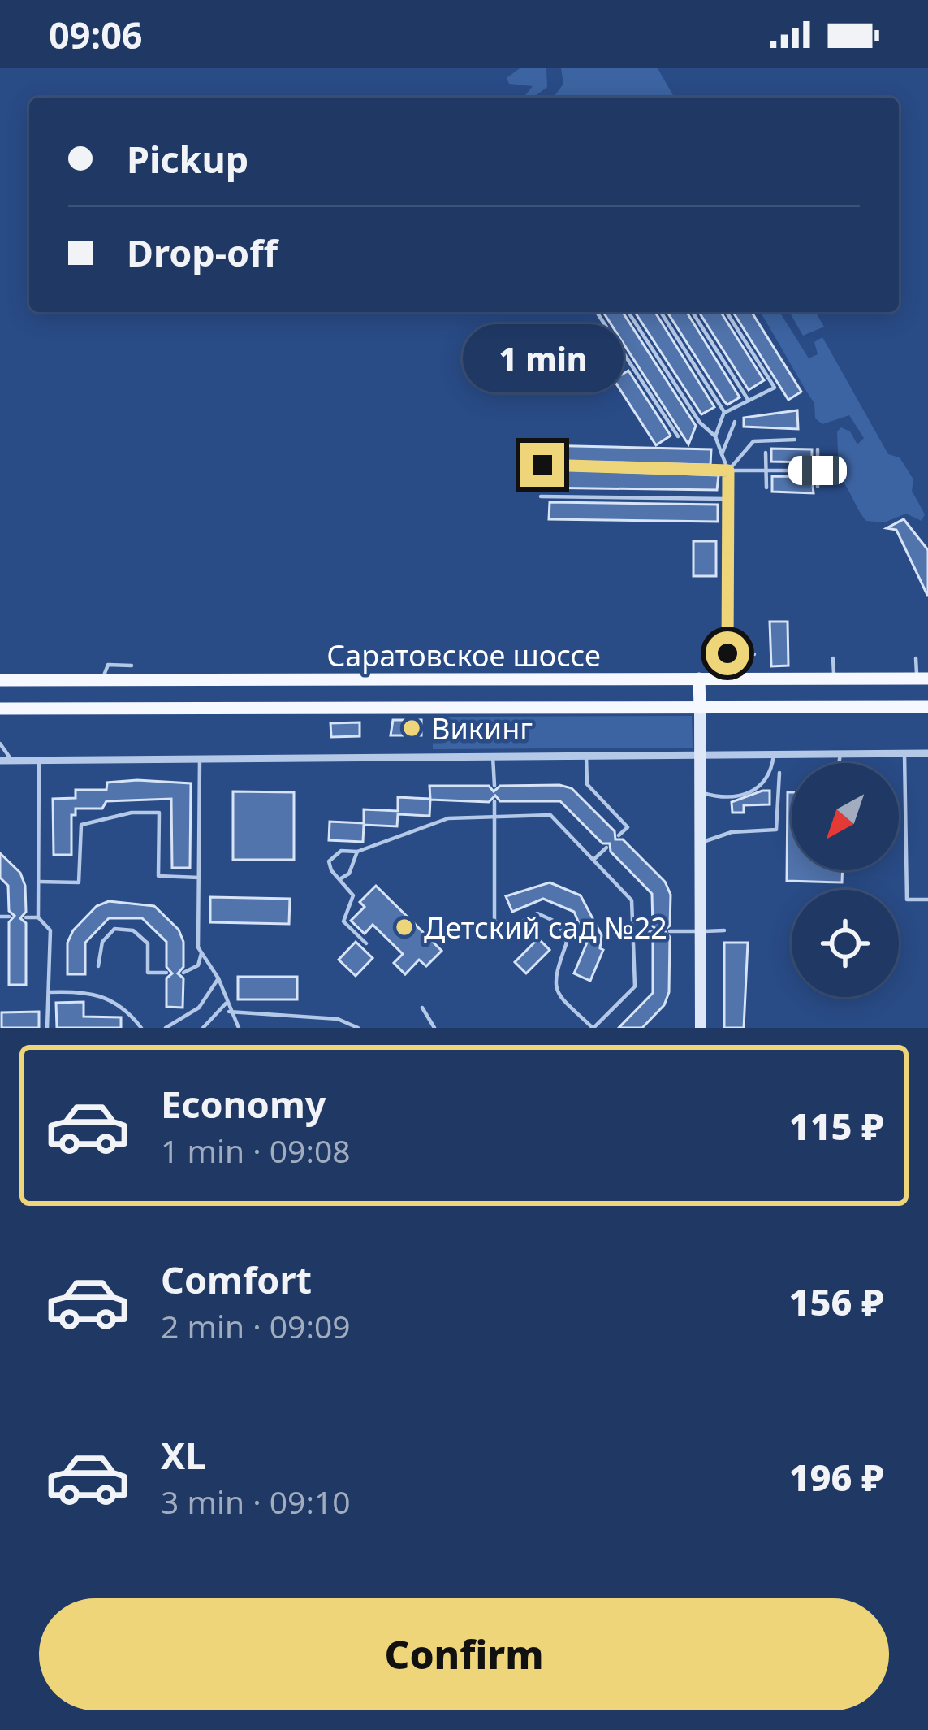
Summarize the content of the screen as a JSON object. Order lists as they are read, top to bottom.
{
  "streets": {
    "main road": ["Саратовское шоссе"]
  },
  "places": ["Викинг", "Детский сад №22"],
  "north": "bottom left",
  "page": {
    "status": "09:06",
    "banner": ["Pickup", "Drop-off"],
    "bubble": "1 min",
    "list": [
      {
        "name": "Economy",
        "note": "1 min · 09:08",
        "value": "115 ₽"
      },
      {
        "name": "Comfort",
        "note": "2 min · 09:09",
        "value": "156 ₽"
      },
      {
        "name": "XL",
        "note": "3 min · 09:10",
        "value": "196 ₽"
      }
    ],
    "buttons": "Confirm"
  }
}
